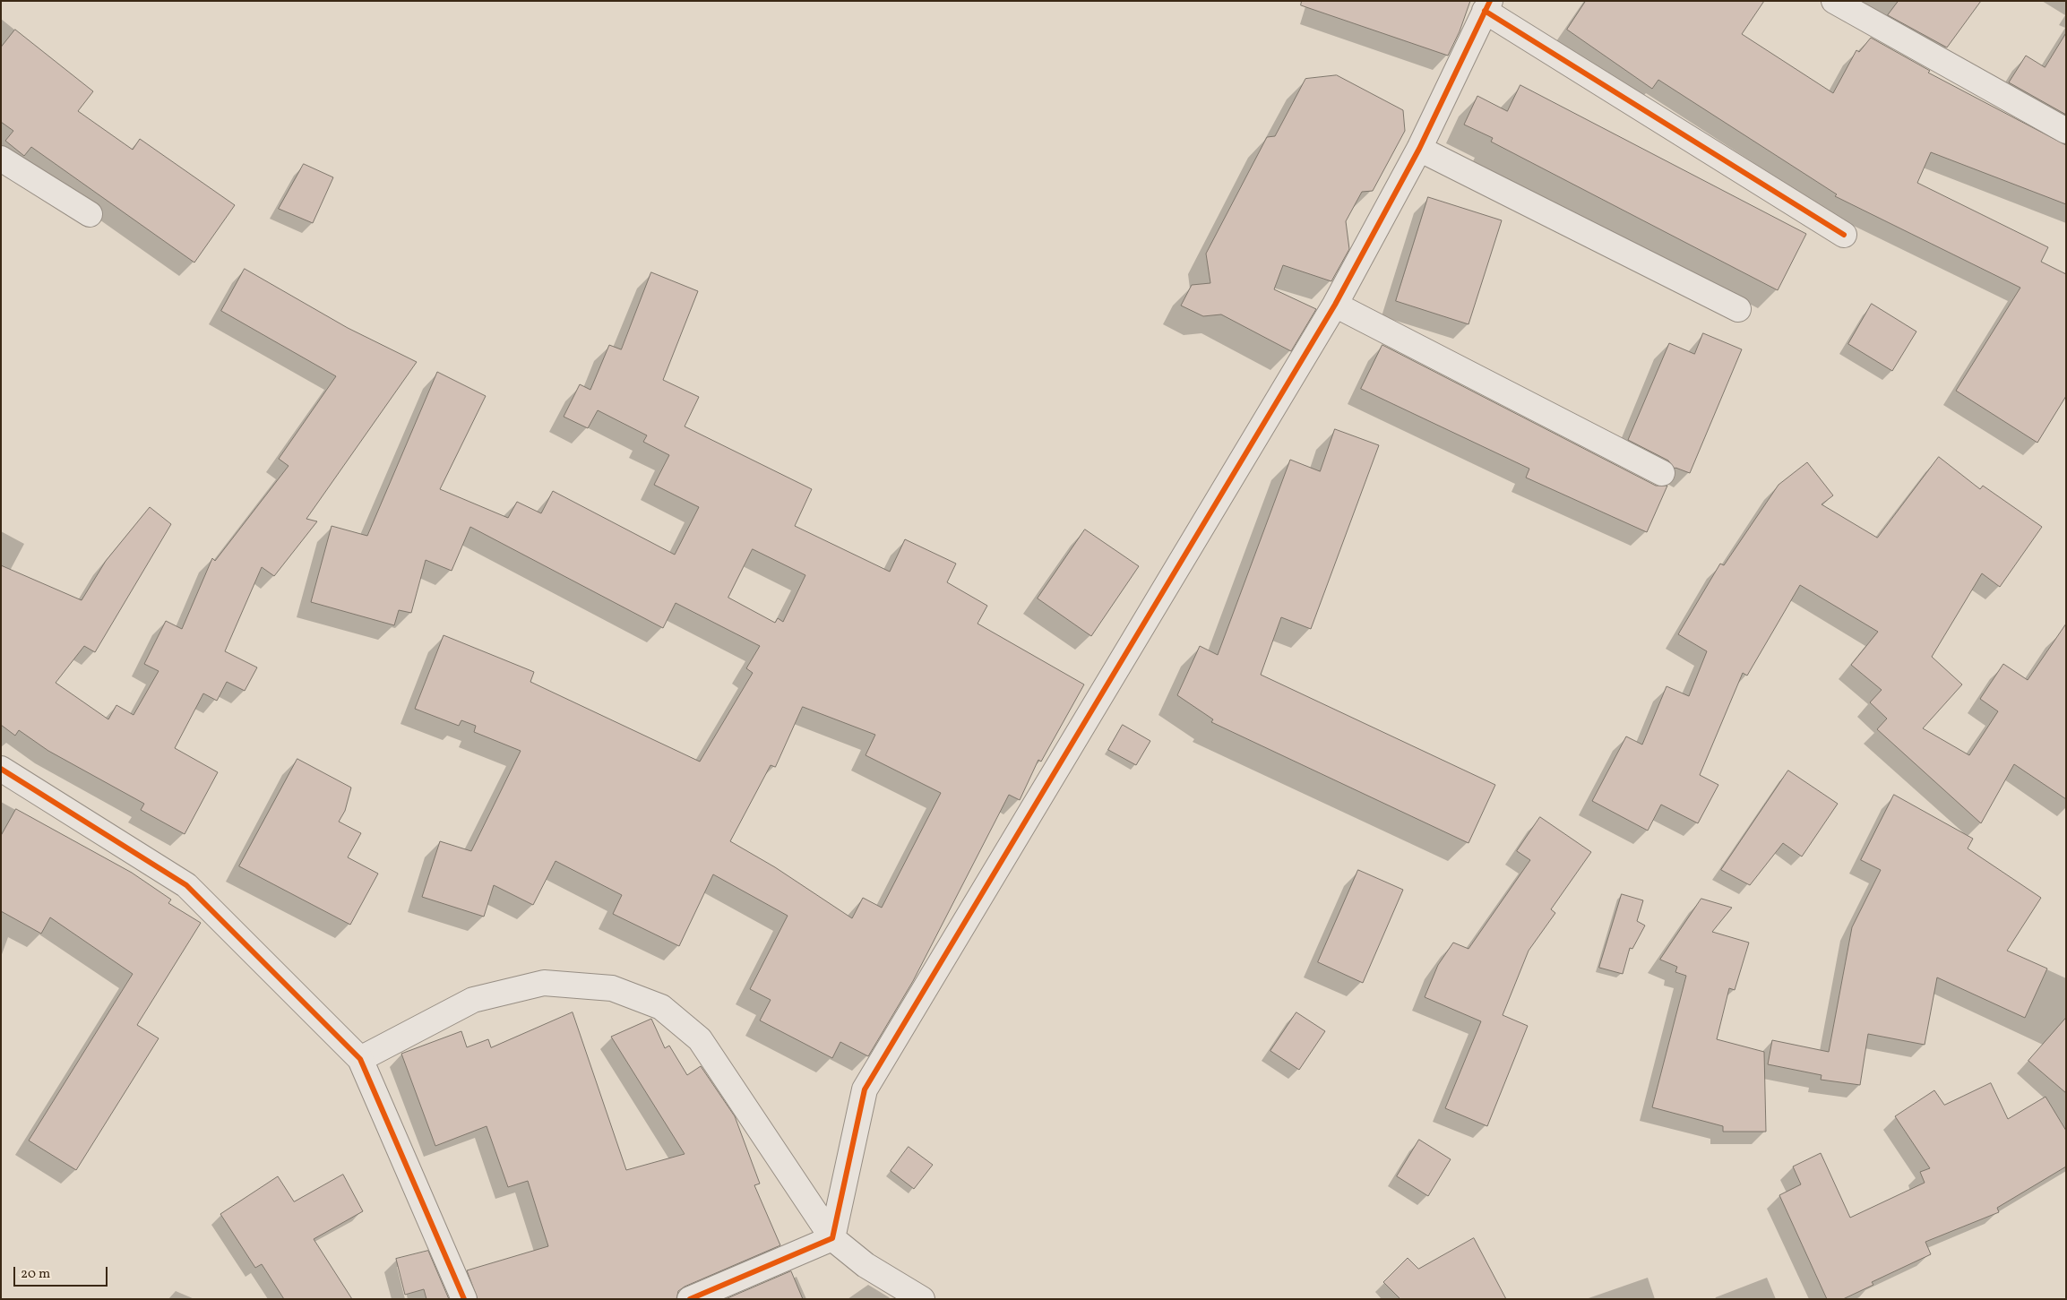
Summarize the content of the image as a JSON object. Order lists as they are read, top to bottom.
{
  "scale_bar": "20 m"
}
